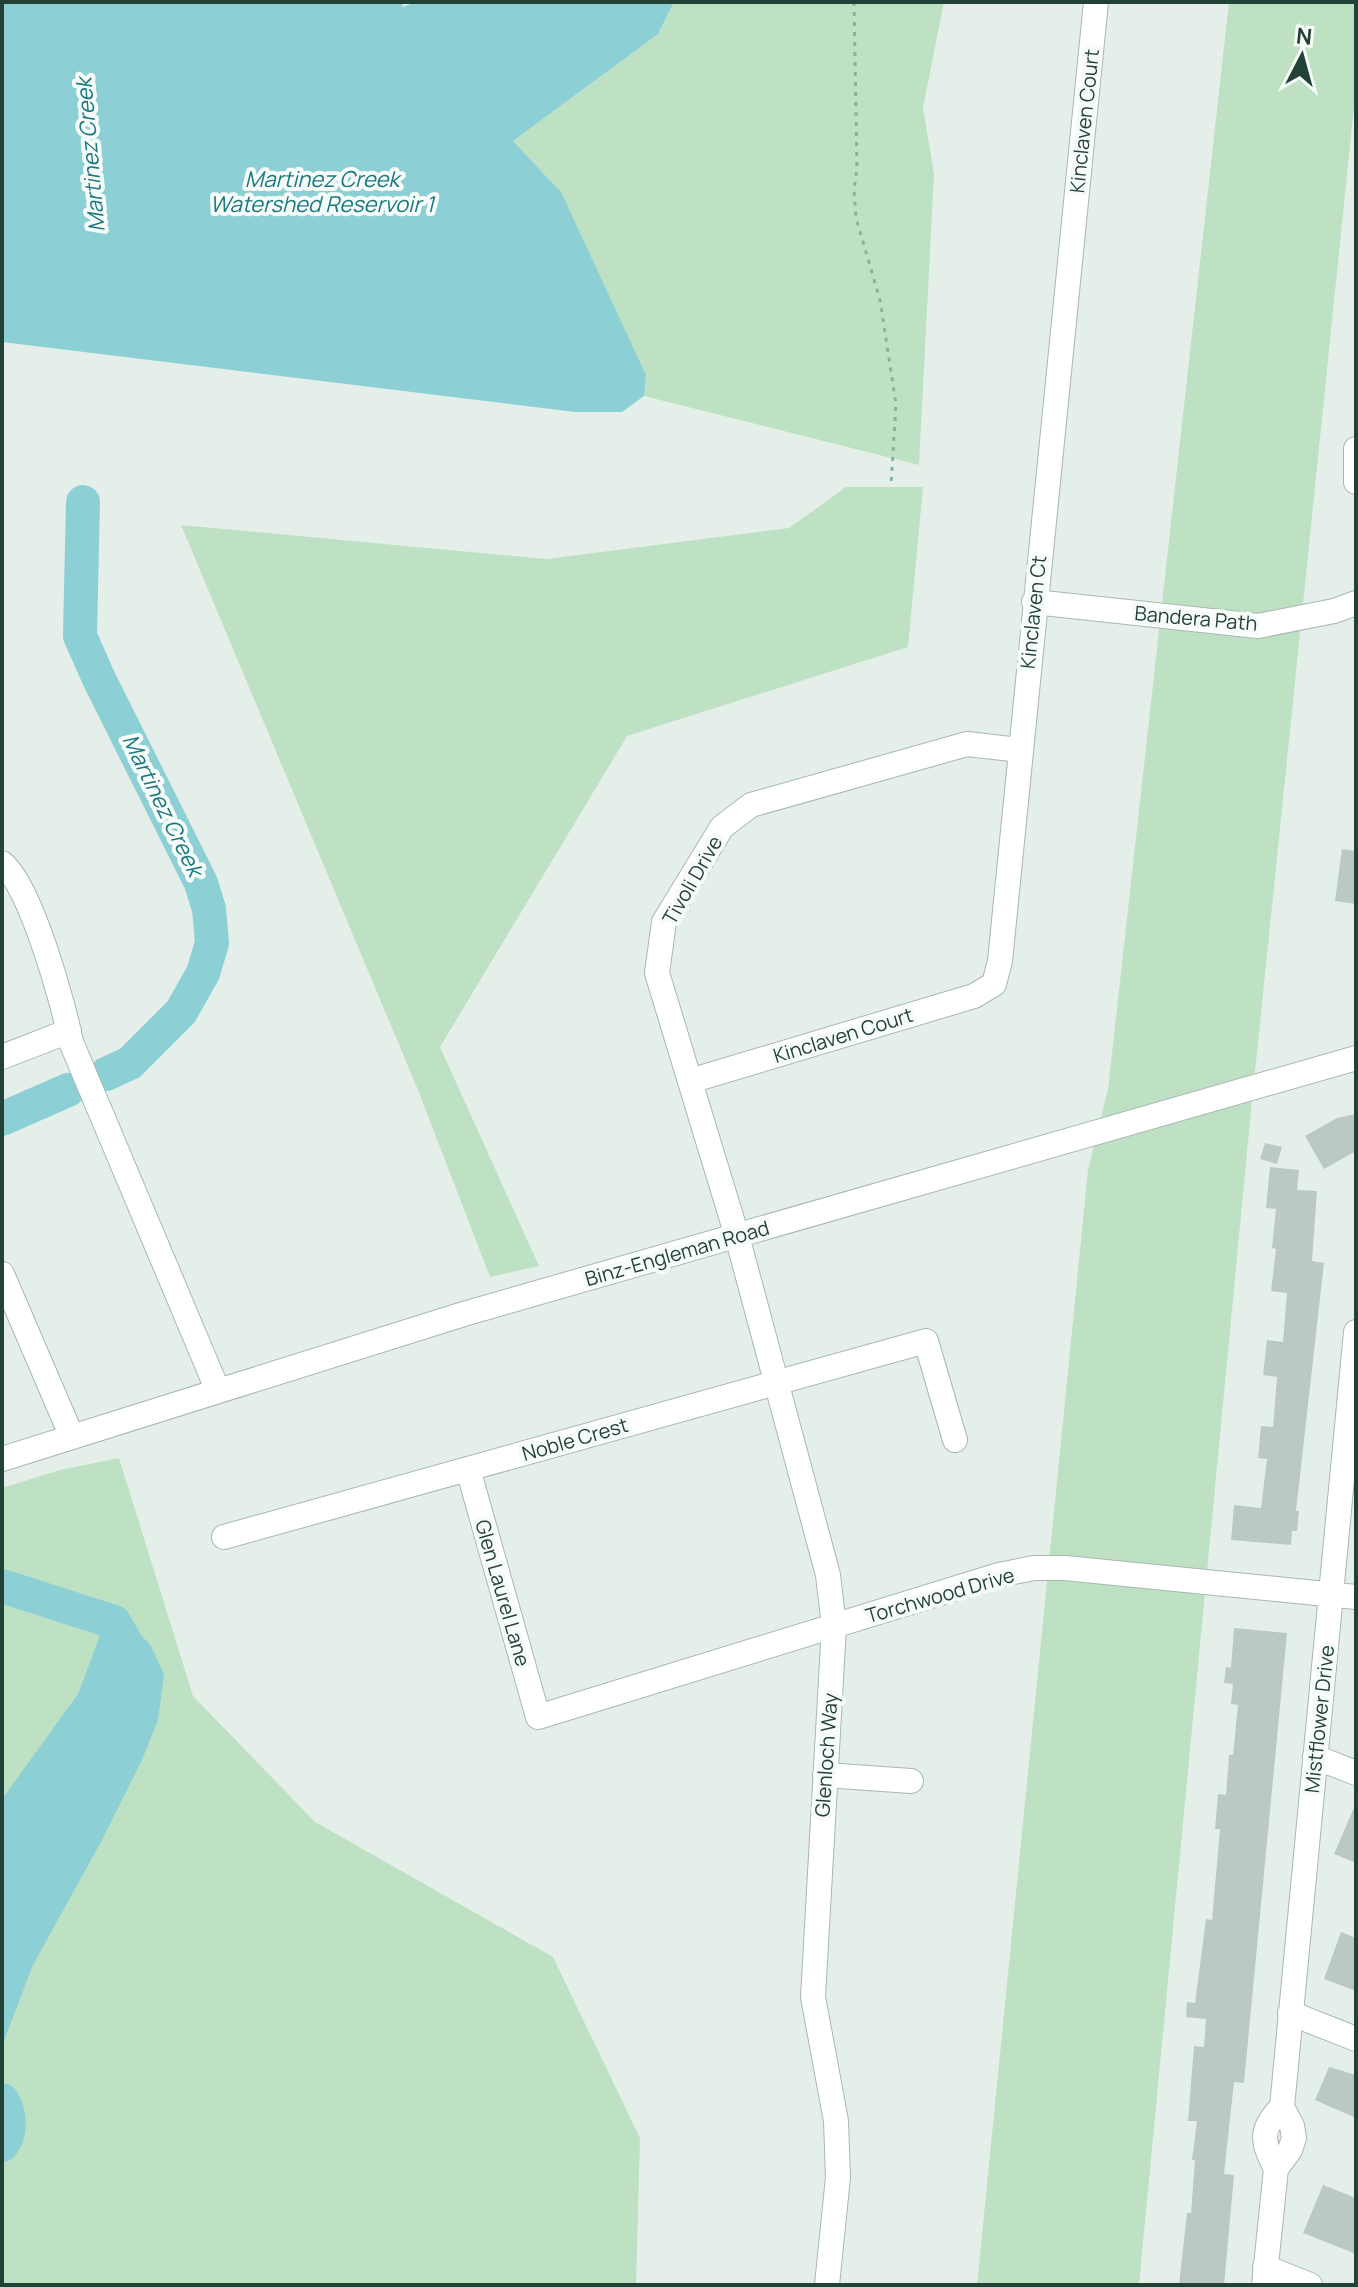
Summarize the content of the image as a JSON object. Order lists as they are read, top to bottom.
{
  "streets": {
    "street": [
      "Kinclaven Court",
      "Kinclaven Ct",
      "Bandera Path",
      "Tivoli Drive",
      "Binz-Engleman Road",
      "Noble Crest",
      "Glen Laurel Lane",
      "Torchwood Drive",
      "Mistflower Drive",
      "Glenloch Way"
    ]
  },
  "crossings": [
    ["Kinclaven Court", "Kinclaven Ct"],
    ["Kinclaven Court", "Tivoli Drive"],
    ["Kinclaven Ct", "Bandera Path"],
    ["Kinclaven Ct", "Tivoli Drive"],
    ["Tivoli Drive", "Binz-Engleman Road"],
    ["Tivoli Drive", "Glenloch Way"],
    ["Binz-Engleman Road", "Glenloch Way"],
    ["Noble Crest", "Glen Laurel Lane"],
    ["Noble Crest", "Glenloch Way"],
    ["Glen Laurel Lane", "Torchwood Drive"],
    ["Torchwood Drive", "Mistflower Drive"],
    ["Torchwood Drive", "Glenloch Way"]
  ],
  "water": ["Martinez Creek", "Martinez Creek Watershed Reservoir 1"],
  "north": "top"
}
